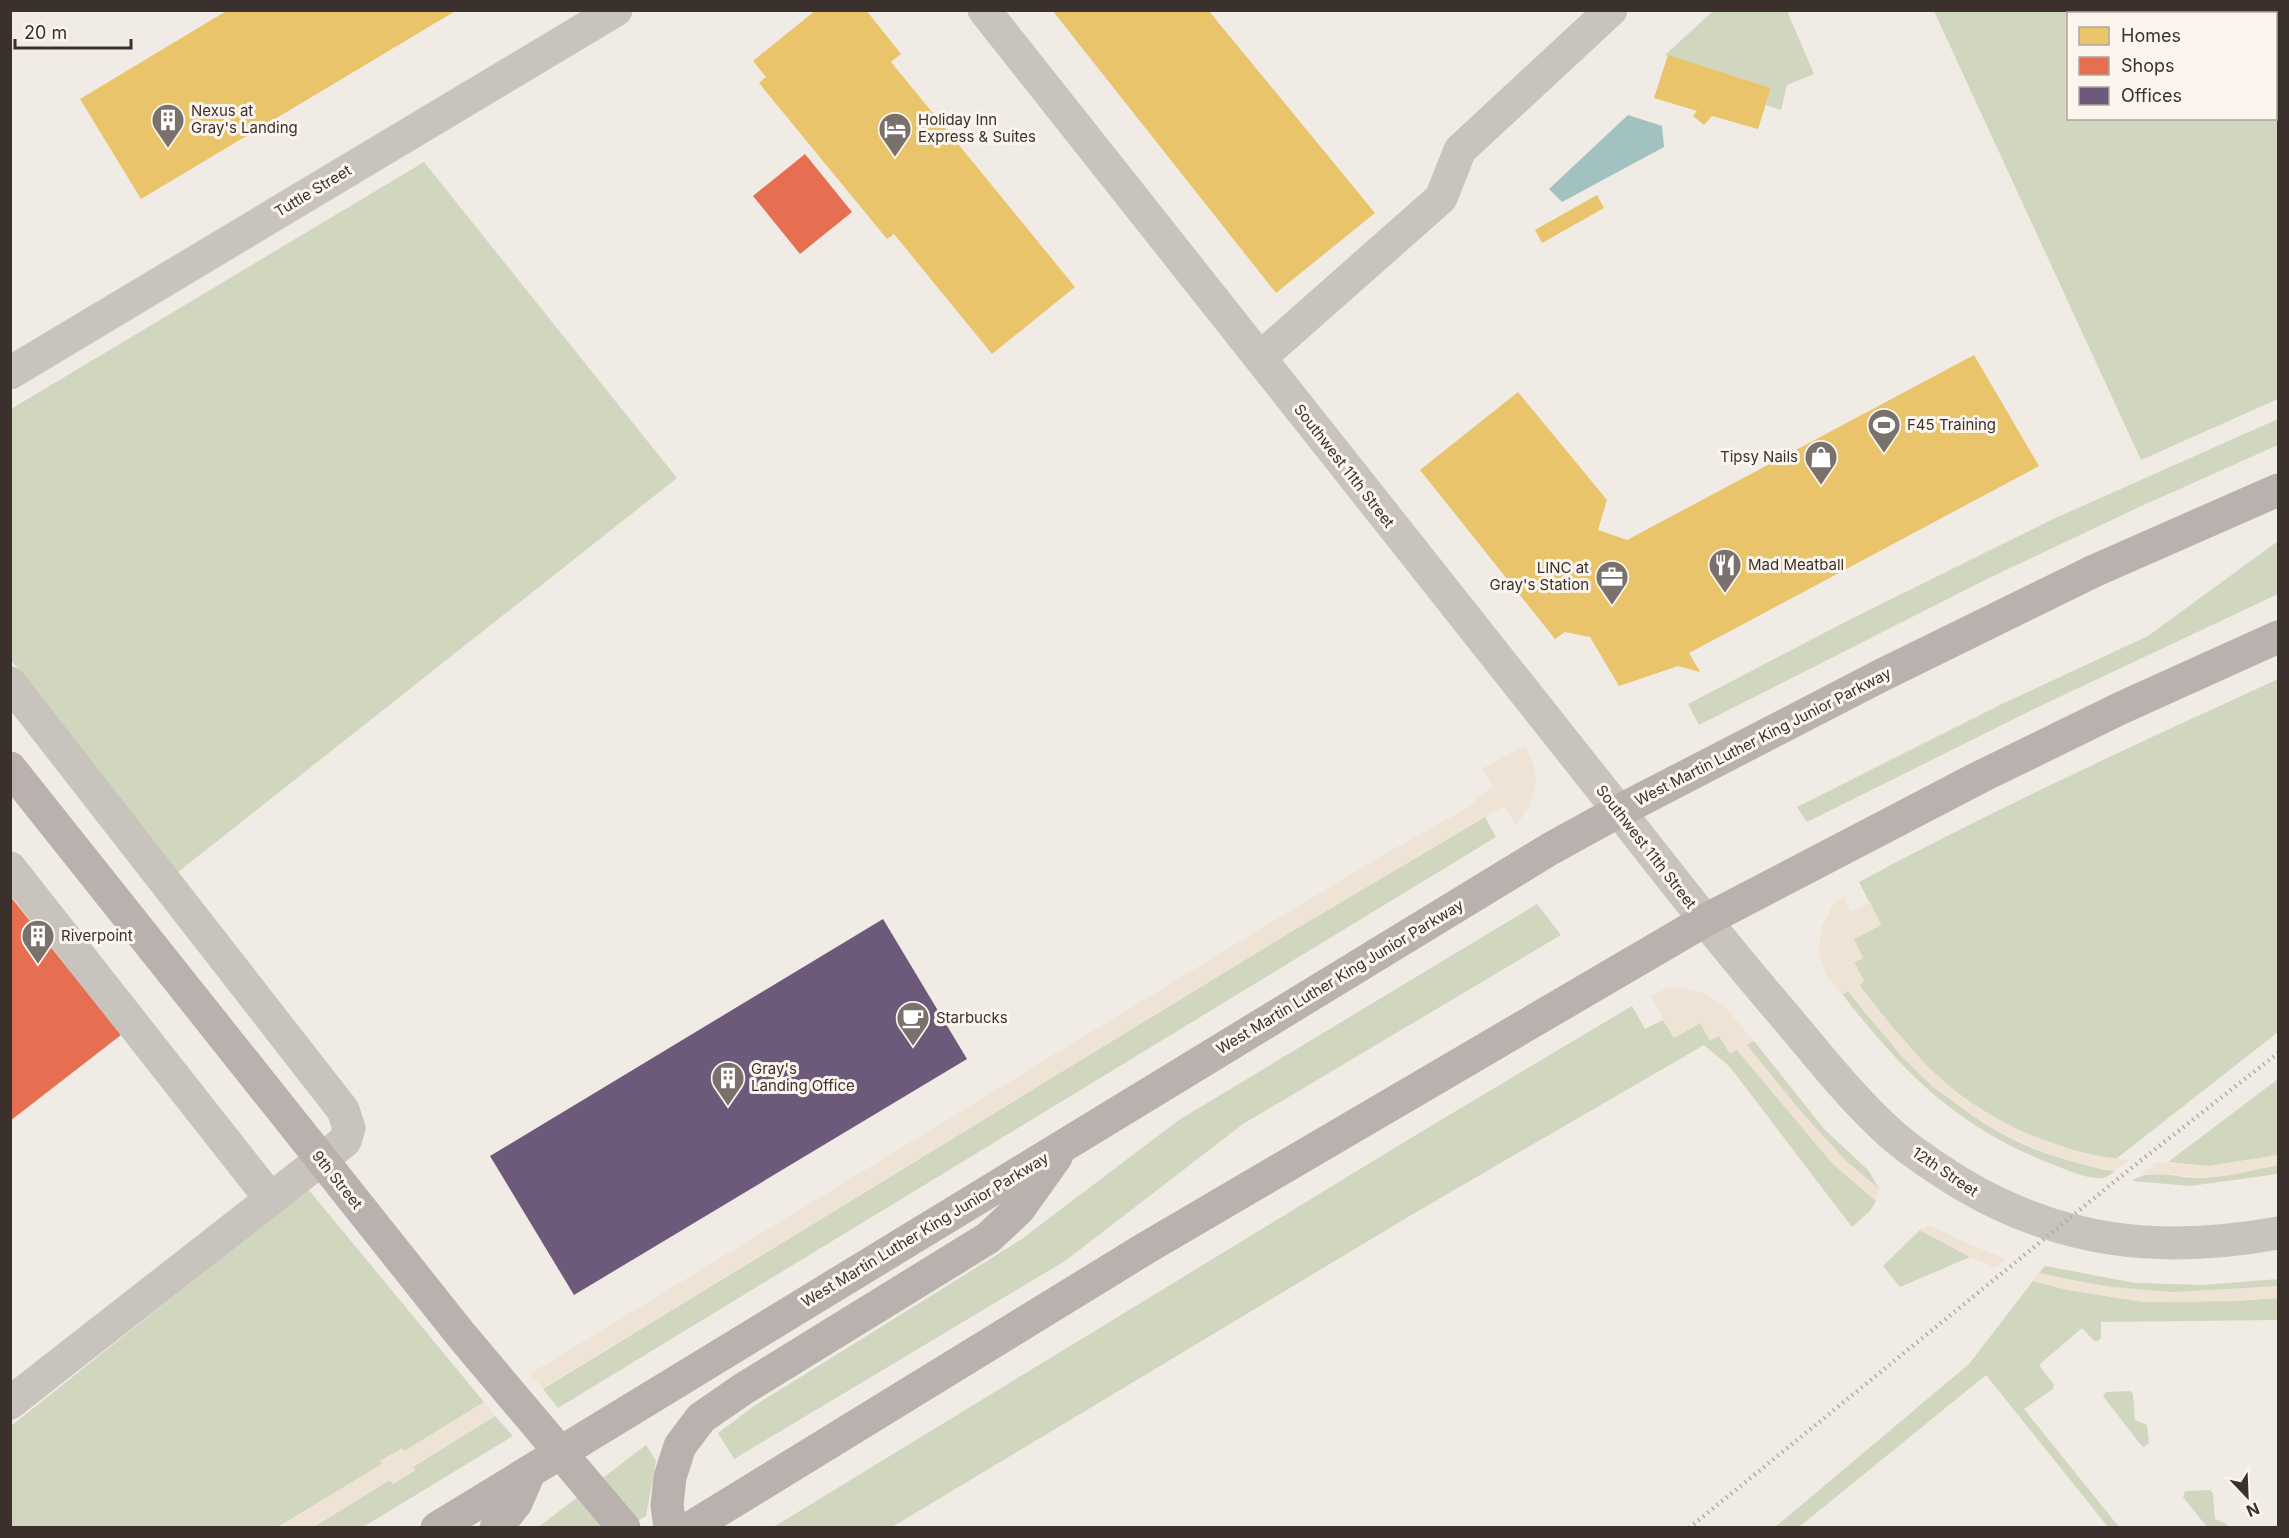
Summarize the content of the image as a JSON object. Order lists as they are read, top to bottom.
{
  "streets": {
    "main road": ["West Martin Luther King Junior Parkway", "9th Street"],
    "street": ["Tuttle Street", "Southwest 11th Street", "12th Street"]
  },
  "crossings": [
    ["Southwest 11th Street", "West Martin Luther King Junior Parkway"],
    ["Southwest 11th Street", "12th Street"]
  ],
  "places": {
    "building": ["Nexus at Gray's Landing", "Riverpoint", "Gray's Landing Office"],
    "hotel": ["Holiday Inn Express & Suites"],
    "sports": ["F45 Training"],
    "shop": ["Tipsy Nails"],
    "restaurant": ["Mad Meatball"],
    "office": ["LINC at Gray's Station"],
    "cafe": ["Starbucks"]
  },
  "legend": ["Homes", "Shops", "Offices"],
  "scale_bar": "20 m",
  "north": "bottom right"
}
